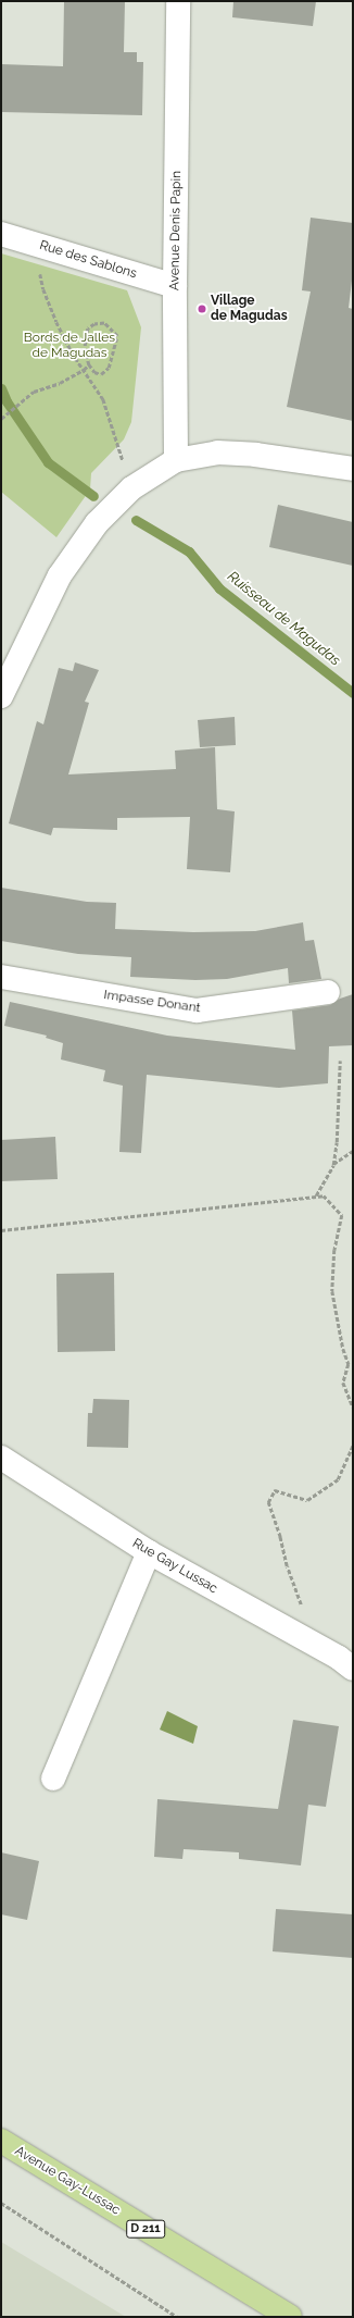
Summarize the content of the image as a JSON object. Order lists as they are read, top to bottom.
{
  "streets": {
    "main road": ["Avenue Gay-Lussac", "D 211"],
    "street": [
      "Avenue Denis Papin",
      "Rue des Sablons",
      "Impasse Donant",
      "Rue Gay Lussac"
    ]
  },
  "crossings": [
    ["Avenue Denis Papin", "Rue des Sablons"]
  ],
  "water": ["Ruisseau de Magudas"],
  "parks": ["Bords de Jalles de Magudas"],
  "places": ["Village de Magudas"]
}
